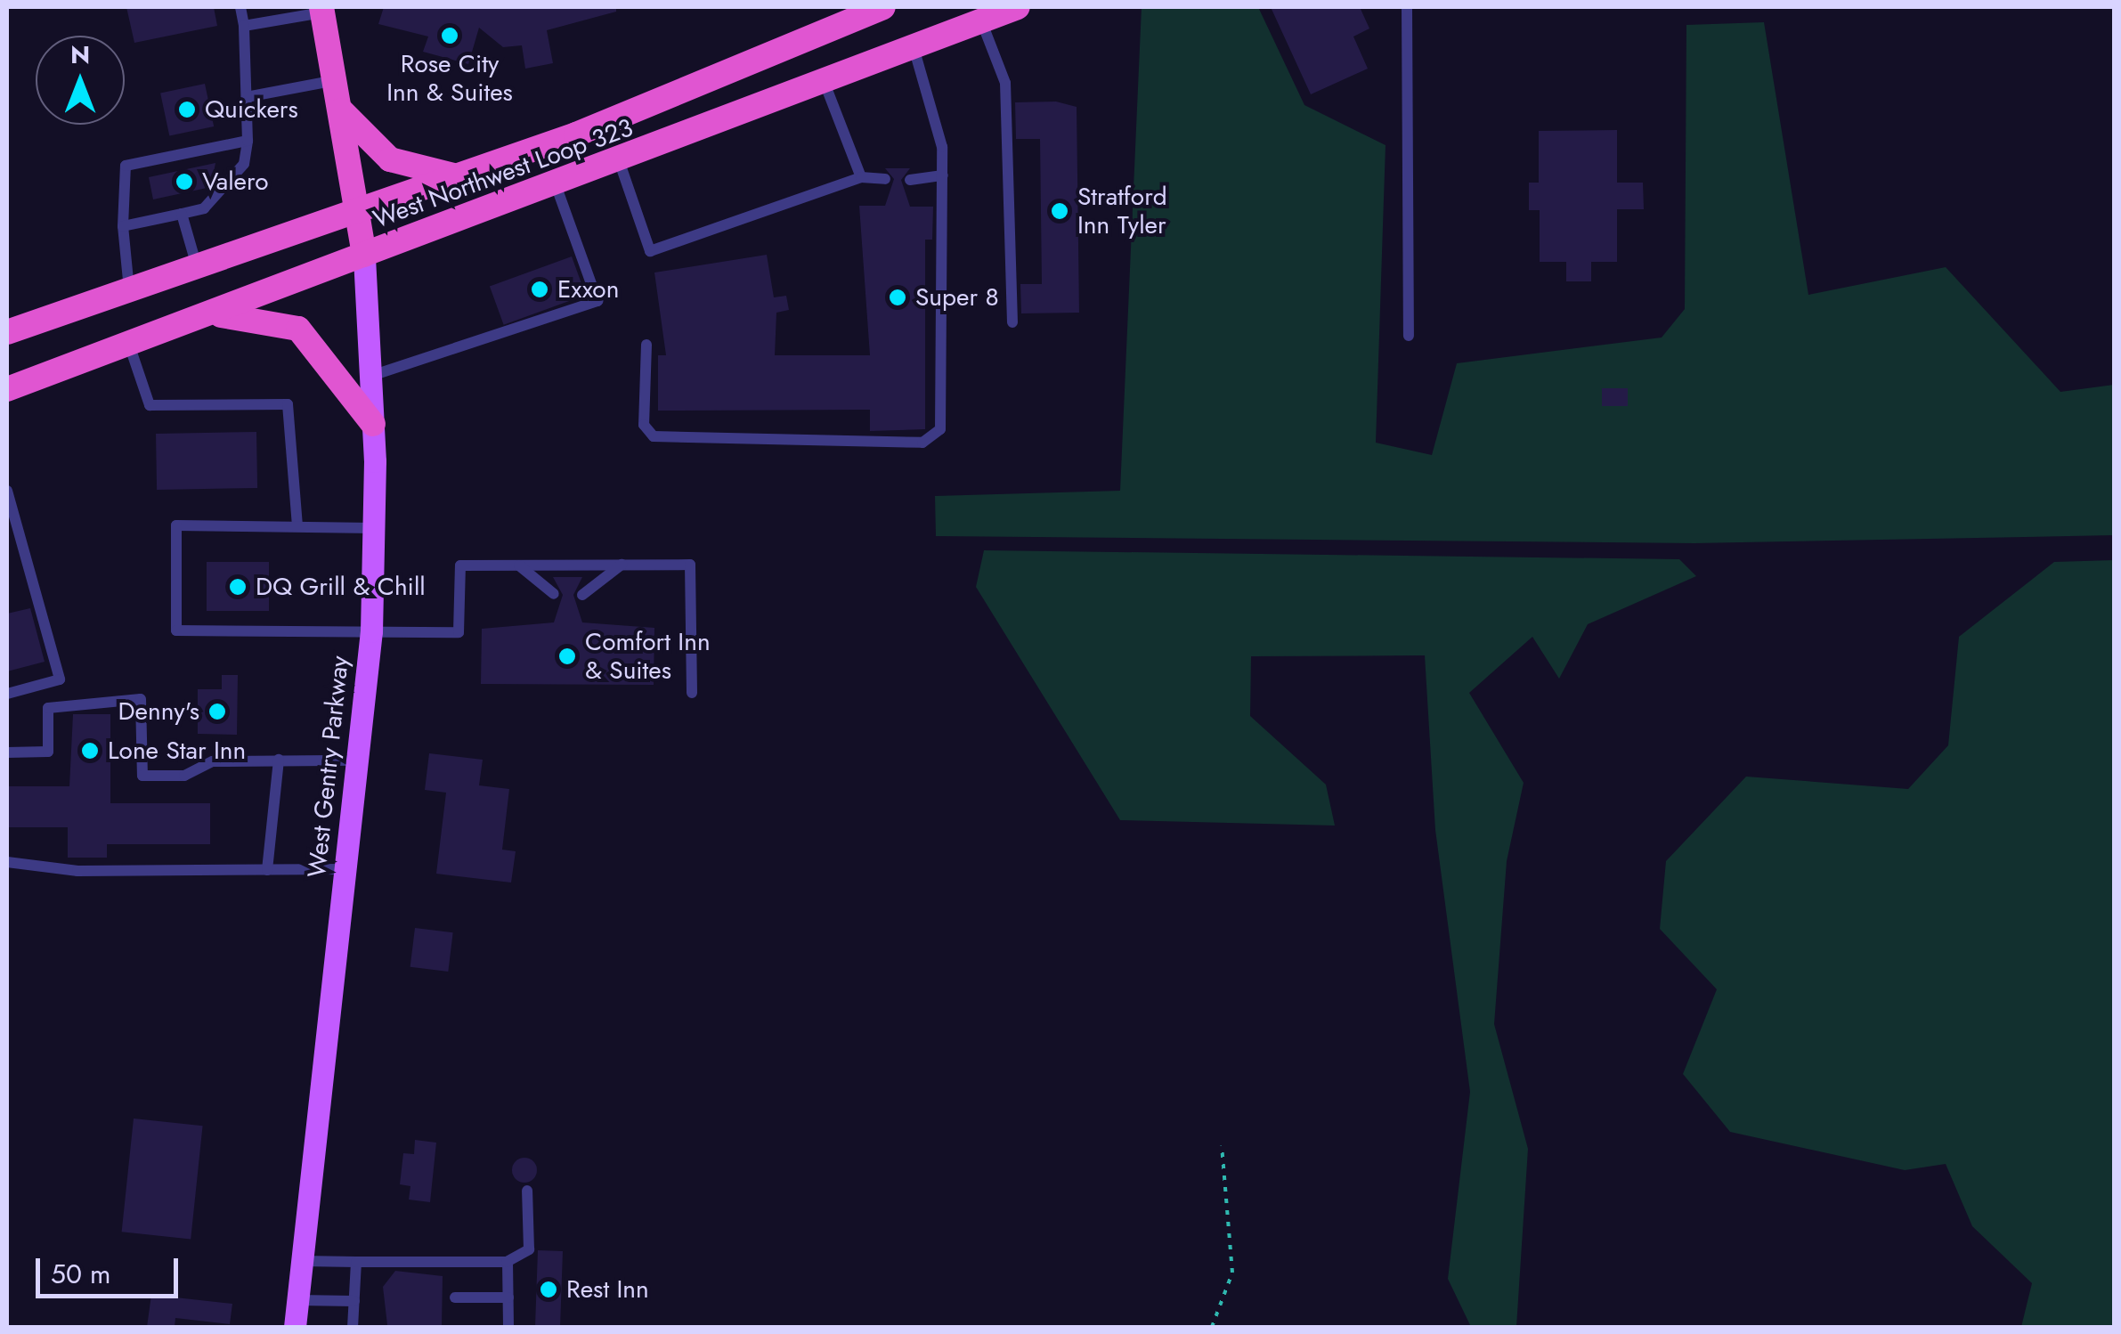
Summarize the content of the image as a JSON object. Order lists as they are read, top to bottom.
{
  "streets": {
    "highway": ["West Northwest Loop 323", "West Gentry Parkway"]
  },
  "crossings": [
    ["West Northwest Loop 323", "West Gentry Parkway"]
  ],
  "places": [
    "Rose City Inn & Suites",
    "Quickers",
    "Valero",
    "Stratford Inn Tyler",
    "Exxon",
    "Super 8",
    "DQ Grill & Chill",
    "Comfort Inn & Suites",
    "Denny's",
    "Lone Star Inn",
    "Rest Inn"
  ],
  "scale_bar": "50 m",
  "north": "top"
}
